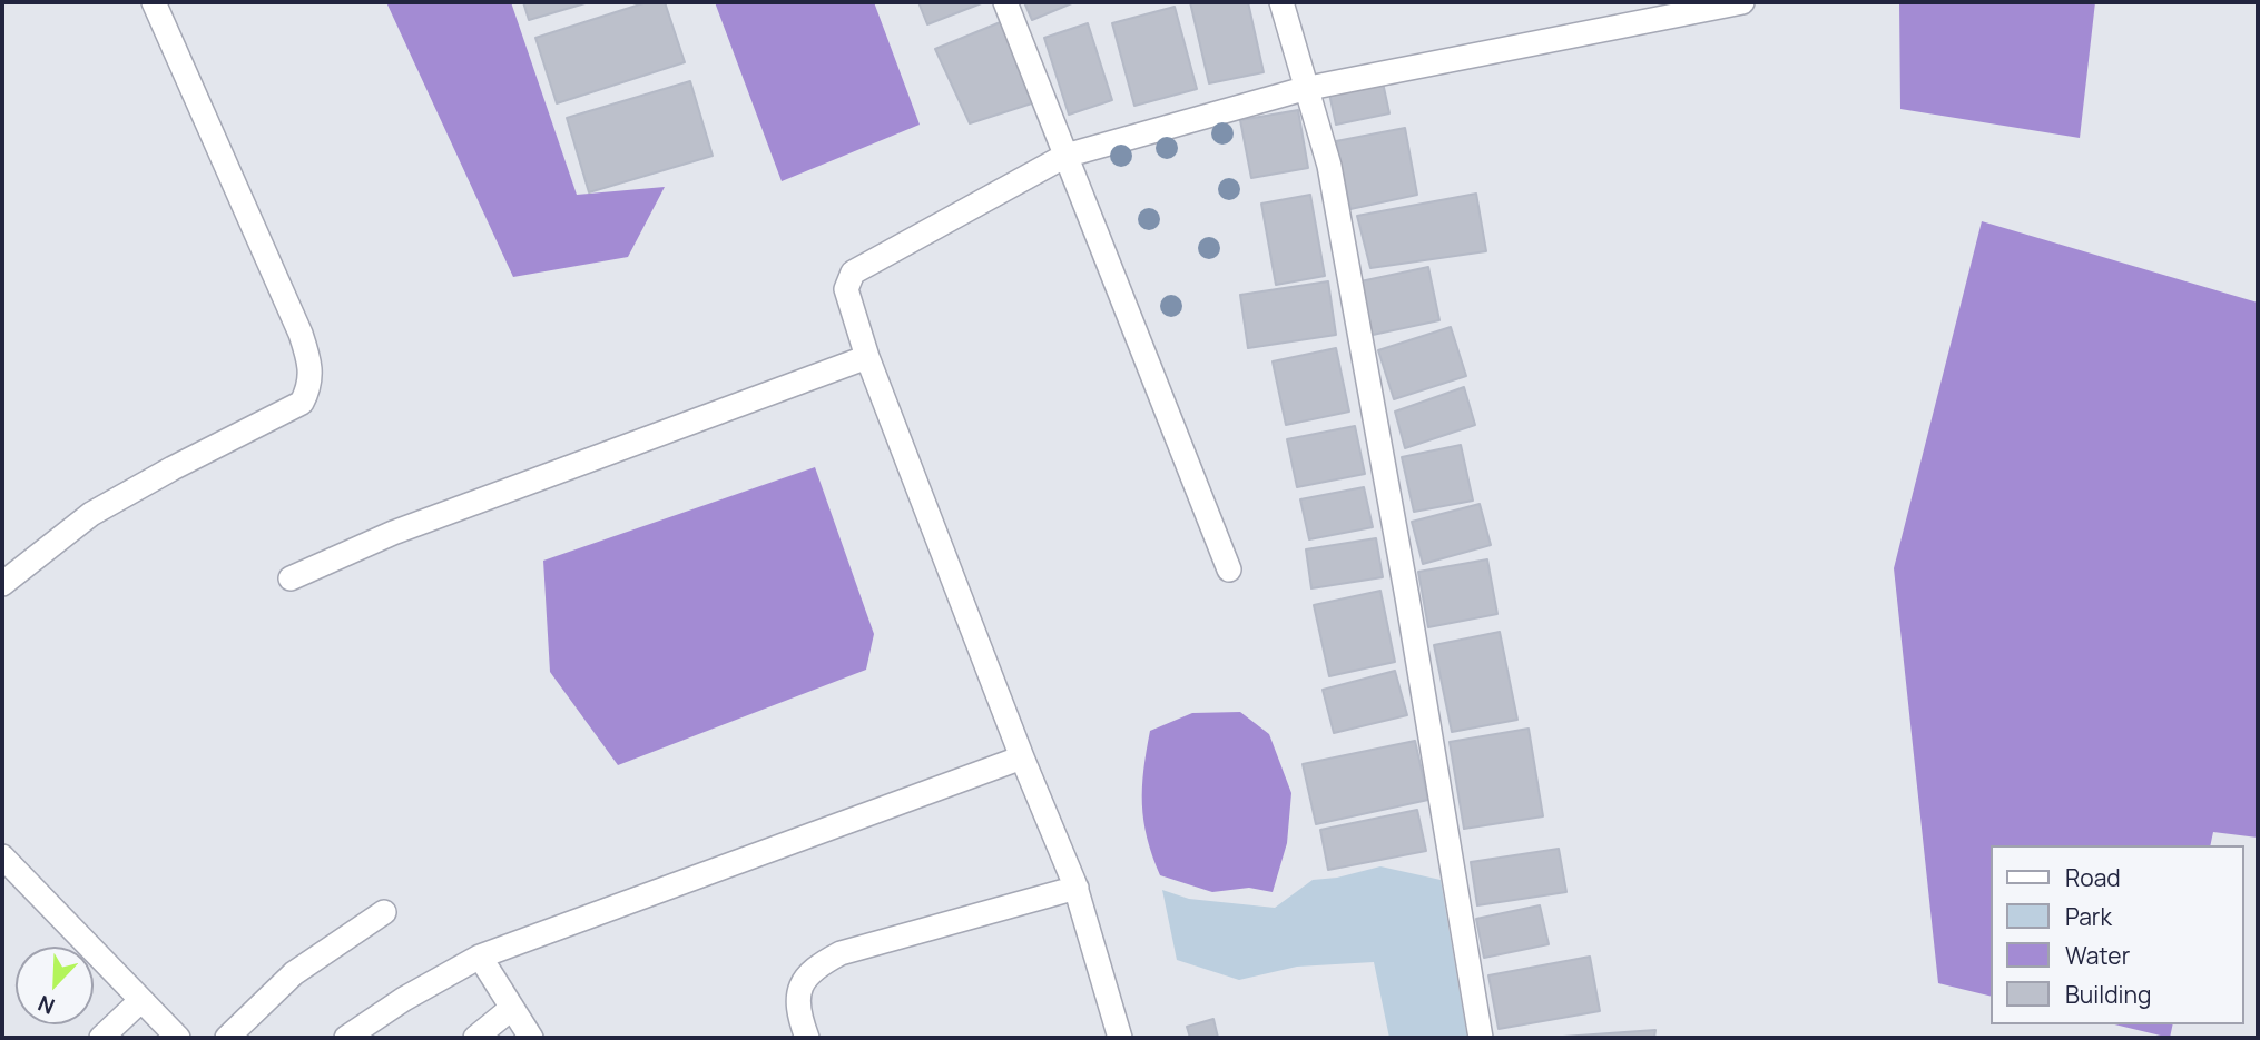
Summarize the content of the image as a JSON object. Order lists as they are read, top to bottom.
{
  "legend": [
    "Road",
    "Park",
    "Water",
    "Building"
  ],
  "north": "bottom left"
}
